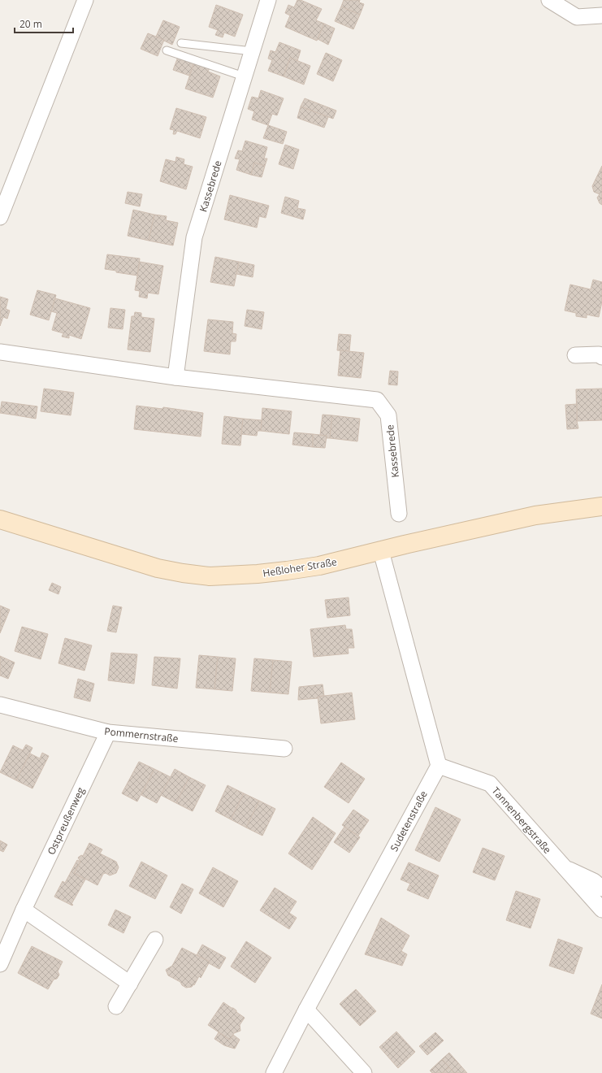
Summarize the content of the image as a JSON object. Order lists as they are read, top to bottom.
{
  "streets": {
    "main road": ["Heßloher Straße"],
    "street": [
      "Kassebrede",
      "Pommernstraße",
      "Tannenbergstraße",
      "Ostpreußenweg",
      "Sudetenstraße"
    ]
  },
  "crossings": [
    ["Pommernstraße", "Ostpreußenweg"],
    ["Tannenbergstraße", "Sudetenstraße"]
  ],
  "scale_bar": "20 m"
}
